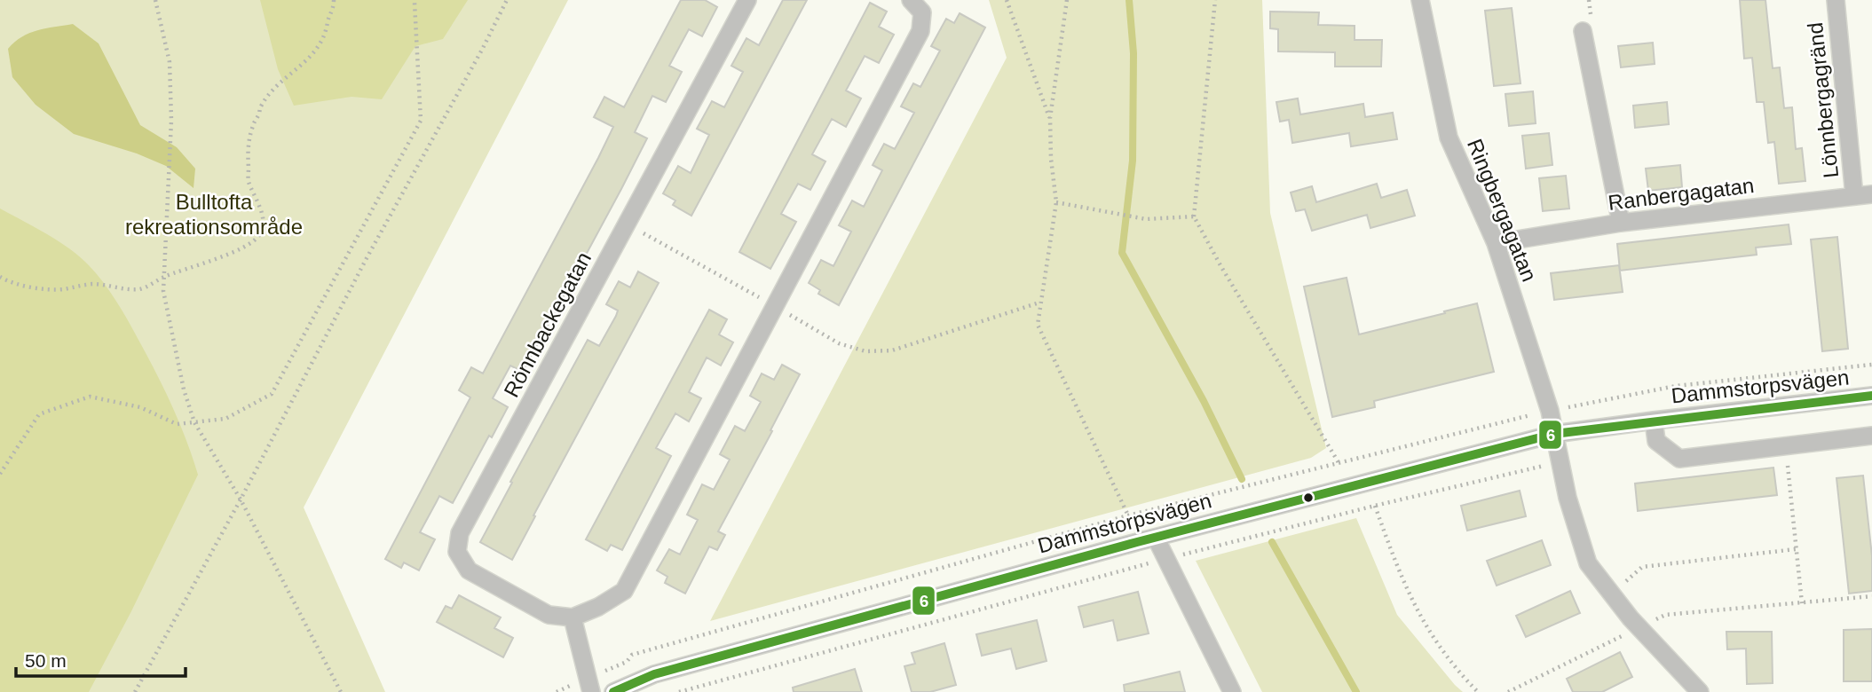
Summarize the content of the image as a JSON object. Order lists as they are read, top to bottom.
{
  "streets": {
    "street": [
      "Lönnbergagränd",
      "Ranbergagatan",
      "Ringbergagatan",
      "Rönnbackegatan",
      "Dammstorpsvägen"
    ]
  },
  "crossings": [
    ["Lönnbergagränd", "Ranbergagatan"],
    ["Ranbergagatan", "Ringbergagatan"],
    ["Ringbergagatan", "Dammstorpsvägen"]
  ],
  "parks": ["Bulltofta rekreationsområde"],
  "lines": ["transit line 6"],
  "scale_bar": "50 m"
}
